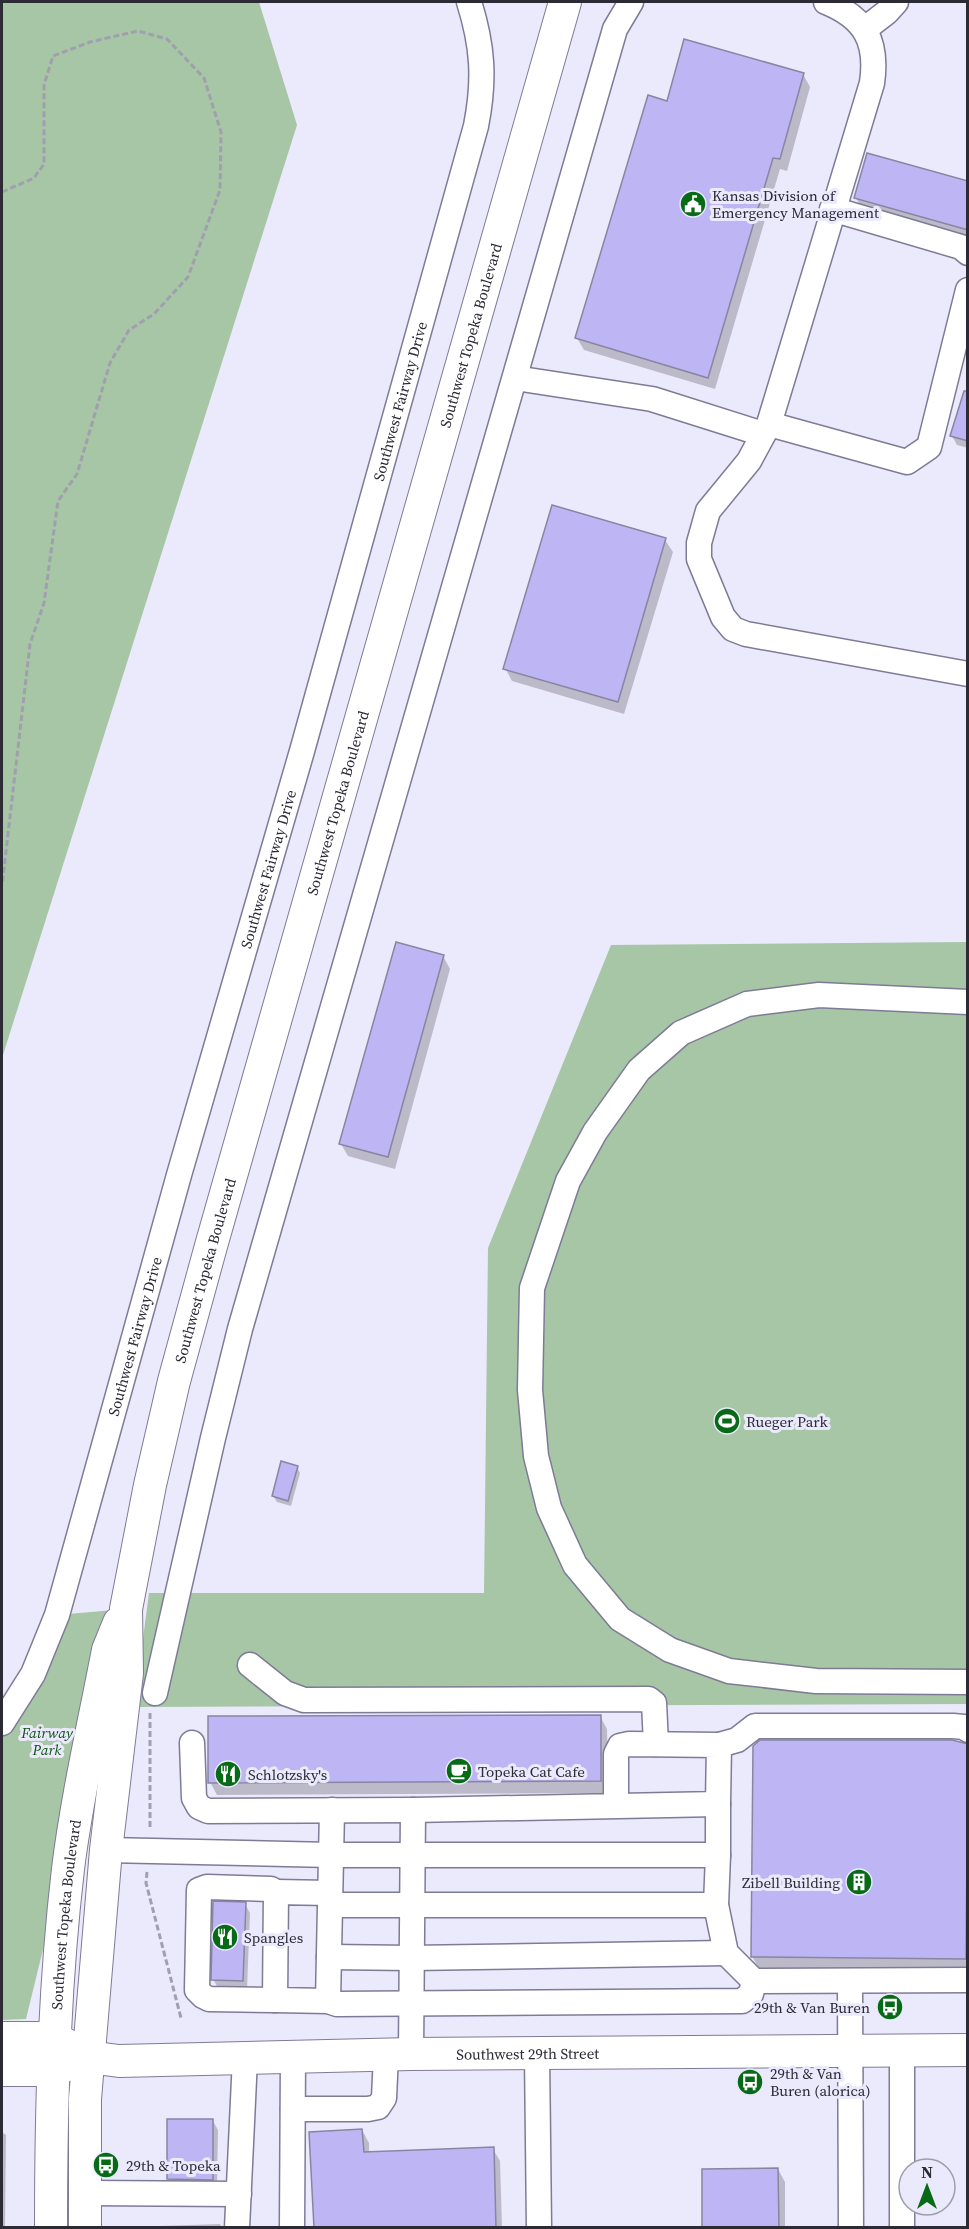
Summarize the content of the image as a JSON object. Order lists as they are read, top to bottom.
{
  "streets": {
    "main road": ["Southwest Topeka Boulevard", "Southwest 29th Street"],
    "street": ["Southwest Fairway Drive"]
  },
  "crossings": [
    ["Southwest Topeka Boulevard", "Southwest 29th Street"]
  ],
  "parks": ["Fairway Park"],
  "places": {
    "public building": ["Kansas Division of Emergency Management"],
    "sports": ["Rueger Park"],
    "cafe": ["Topeka Cat Cafe"],
    "restaurant": ["Schlotzsky's", "Spangles"],
    "building": ["Zibell Building"],
    "bus stop": ["29th & Van Buren", "29th & Van Buren (alorica)", "29th & Topeka"]
  },
  "north": "top"
}
